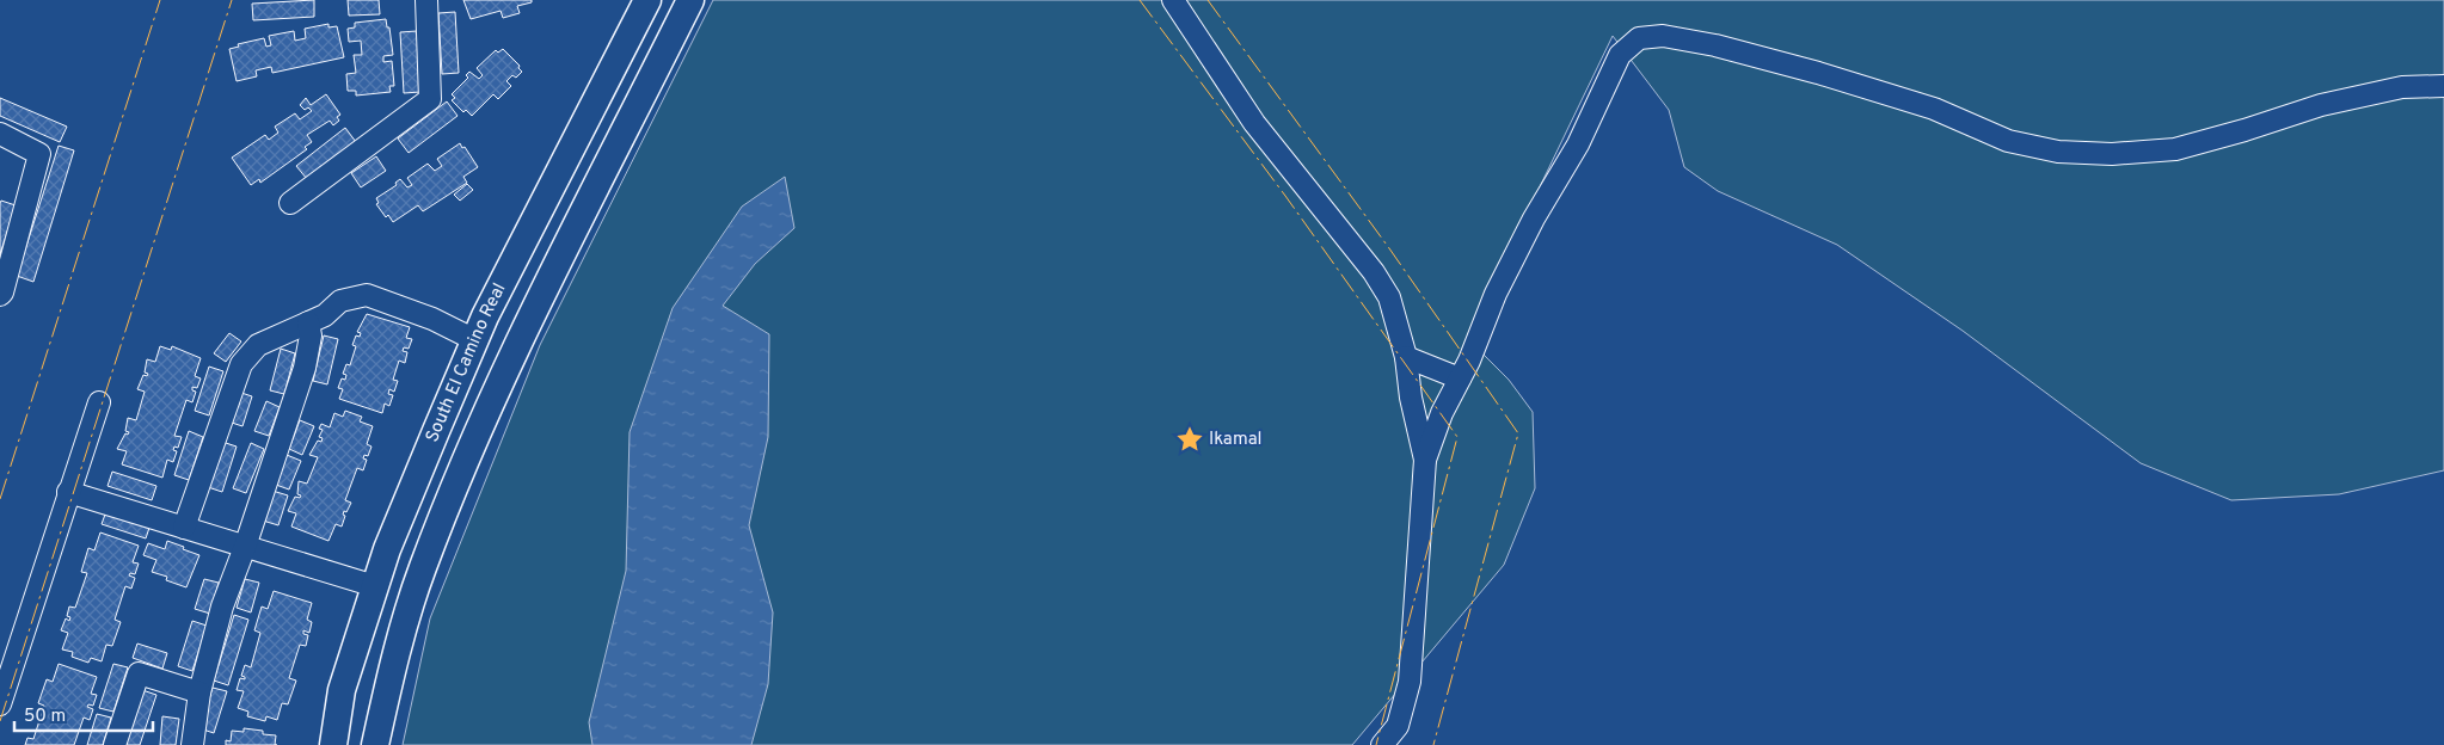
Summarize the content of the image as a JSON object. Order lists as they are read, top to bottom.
{
  "streets": {
    "main road": ["South El Camino Real"]
  },
  "places": {
    "place": ["Ikamal"]
  },
  "scale_bar": "50 m"
}
